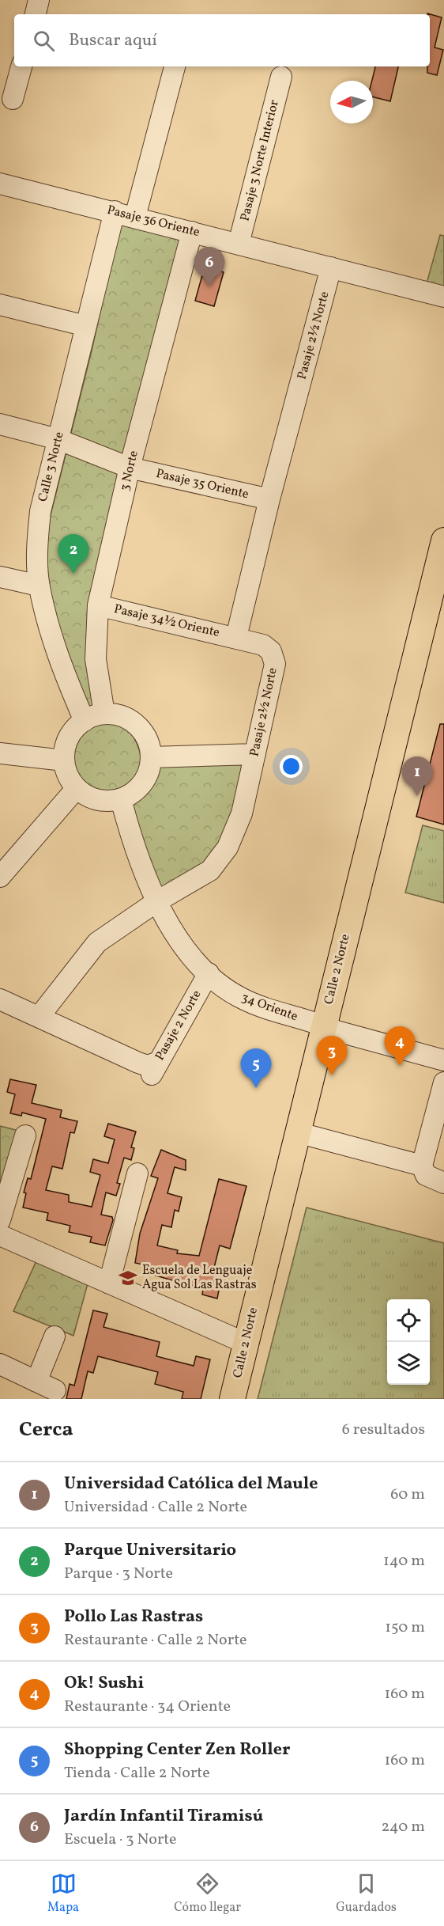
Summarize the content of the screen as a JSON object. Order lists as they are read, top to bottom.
{
  "streets": {
    "main road": ["Calle 2 Norte"],
    "street": [
      "Pasaje 3 Norte Interior",
      "Pasaje 36 Oriente",
      "Pasaje 2½ Norte",
      "Calle 3 Norte",
      "3 Norte",
      "Pasaje 35 Oriente",
      "Pasaje 34½ Oriente",
      "34 Oriente",
      "Pasaje 2 Norte"
    ]
  },
  "crossings": [
    ["Pasaje 3 Norte Interior", "Pasaje 36 Oriente"],
    ["Pasaje 36 Oriente", "Pasaje 2½ Norte"],
    ["Pasaje 36 Oriente", "Calle 3 Norte"],
    ["Pasaje 36 Oriente", "3 Norte"],
    ["Pasaje 2½ Norte", "Pasaje 35 Oriente"],
    ["Pasaje 2½ Norte", "Pasaje 34½ Oriente"],
    ["Pasaje 2½ Norte", "34 Oriente"],
    ["Pasaje 2½ Norte", "Pasaje 2 Norte"],
    ["Calle 3 Norte", "3 Norte"],
    ["Calle 3 Norte", "Pasaje 35 Oriente"],
    ["Calle 3 Norte", "34 Oriente"],
    ["3 Norte", "Pasaje 35 Oriente"],
    ["3 Norte", "Pasaje 34½ Oriente"],
    ["3 Norte", "34 Oriente"],
    ["Calle 2 Norte", "34 Oriente"],
    ["34 Oriente", "Pasaje 2 Norte"]
  ],
  "places": {
    "school or university": ["Escuela de Lenguaje Agua Sol Las Rastras"]
  },
  "north": "left",
  "page": {
    "search": "Buscar aquí",
    "pins": [
      "6",
      "2",
      "1",
      "4",
      "3",
      "5"
    ],
    "heading": ["Cerca", "6 resultados"],
    "list": [
      {
        "mark": "1",
        "name": "Universidad Católica del Maule",
        "note": "Universidad · Calle 2 Norte",
        "value": "60 m"
      },
      {
        "mark": "2",
        "name": "Parque Universitario",
        "note": "Parque · 3 Norte",
        "value": "140 m"
      },
      {
        "mark": "3",
        "name": "Pollo Las Rastras",
        "note": "Restaurante · Calle 2 Norte",
        "value": "150 m"
      },
      {
        "mark": "4",
        "name": "Ok! Sushi",
        "note": "Restaurante · 34 Oriente",
        "value": "160 m"
      },
      {
        "mark": "5",
        "name": "Shopping Center Zen Roller",
        "note": "Tienda · Calle 2 Norte",
        "value": "160 m"
      },
      {
        "mark": "6",
        "name": "Jardín Infantil Tiramisú",
        "note": "Escuela · 3 Norte",
        "value": "240 m"
      }
    ],
    "nav": ["Mapa", "Cómo llegar", "Guardados"]
  }
}
